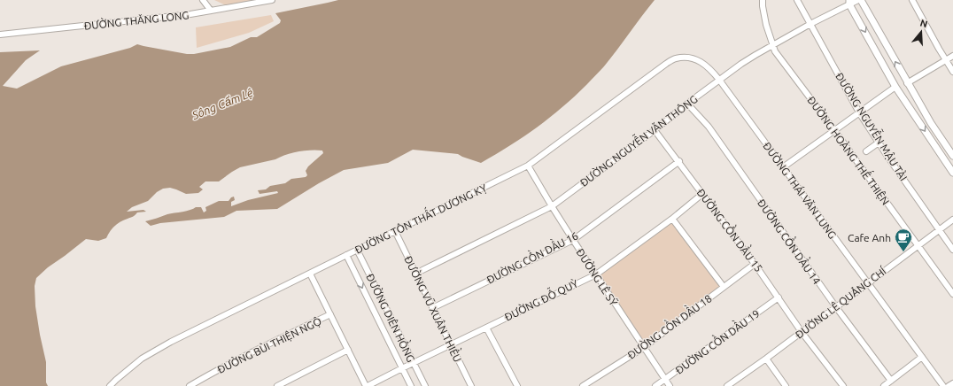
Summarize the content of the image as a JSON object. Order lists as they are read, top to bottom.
{
  "streets": {
    "street": [
      "ĐƯỜNG THĂNG LONG",
      "ĐƯỜNG NGUYỄN MẬU TÀI",
      "ĐƯỜNG NGUYỄN VĂN THÔNG",
      "ĐƯỜNG HOÀNG THẾ THIỆN",
      "ĐƯỜNG THÁI VĂN LUNG",
      "ĐƯỜNG TÔN THẤT DƯƠNG KỴ",
      "ĐƯỜNG CỒN DẦU 15",
      "ĐƯỜNG CỒN DẦU 14",
      "ĐƯỜNG CỒN DẦU 16",
      "ĐƯỜNG LÊ SỸ",
      "ĐƯỜNG ĐỖ QUỲ",
      "ĐƯỜNG LÊ QUẢNG CHÍ",
      "ĐƯỜNG VŨ XUÂN THIỀU",
      "ĐƯỜNG DIÊN HỒNG",
      "ĐƯỜNG CỒN DẦU 18",
      "ĐƯỜNG CỒN DẦU 19",
      "ĐƯỜNG BÙI THIỆN NGỘ"
    ]
  },
  "crossings": [
    ["ĐƯỜNG NGUYỄN MẬU TÀI", "ĐƯỜNG NGUYỄN VĂN THÔNG"],
    ["ĐƯỜNG NGUYỄN MẬU TÀI", "ĐƯỜNG LÊ QUẢNG CHÍ"],
    ["ĐƯỜNG NGUYỄN VĂN THÔNG", "ĐƯỜNG HOÀNG THẾ THIỆN"],
    ["ĐƯỜNG NGUYỄN VĂN THÔNG", "ĐƯỜNG THÁI VĂN LUNG"],
    ["ĐƯỜNG NGUYỄN VĂN THÔNG", "ĐƯỜNG TÔN THẤT DƯƠNG KỴ"],
    ["ĐƯỜNG NGUYỄN VĂN THÔNG", "ĐƯỜNG CỒN DẦU 15"],
    ["ĐƯỜNG NGUYỄN VĂN THÔNG", "ĐƯỜNG CỒN DẦU 14"],
    ["ĐƯỜNG NGUYỄN VĂN THÔNG", "ĐƯỜNG LÊ SỸ"],
    ["ĐƯỜNG NGUYỄN VĂN THÔNG", "ĐƯỜNG VŨ XUÂN THIỀU"],
    ["ĐƯỜNG HOÀNG THẾ THIỆN", "ĐƯỜNG LÊ QUẢNG CHÍ"],
    ["ĐƯỜNG THÁI VĂN LUNG", "ĐƯỜNG TÔN THẤT DƯƠNG KỴ"],
    ["ĐƯỜNG THÁI VĂN LUNG", "ĐƯỜNG LÊ QUẢNG CHÍ"],
    ["ĐƯỜNG TÔN THẤT DƯƠNG KỴ", "ĐƯỜNG LÊ SỸ"],
    ["ĐƯỜNG TÔN THẤT DƯƠNG KỴ", "ĐƯỜNG VŨ XUÂN THIỀU"],
    ["ĐƯỜNG TÔN THẤT DƯƠNG KỴ", "ĐƯỜNG DIÊN HỒNG"],
    ["ĐƯỜNG CỒN DẦU 15", "ĐƯỜNG CỒN DẦU 16"],
    ["ĐƯỜNG CỒN DẦU 15", "ĐƯỜNG ĐỖ QUỲ"],
    ["ĐƯỜNG CỒN DẦU 15", "ĐƯỜNG LÊ QUẢNG CHÍ"],
    ["ĐƯỜNG CỒN DẦU 15", "ĐƯỜNG CỒN DẦU 18"],
    ["ĐƯỜNG CỒN DẦU 15", "ĐƯỜNG CỒN DẦU 19"],
    ["ĐƯỜNG CỒN DẦU 14", "ĐƯỜNG LÊ QUẢNG CHÍ"],
    ["ĐƯỜNG CỒN DẦU 16", "ĐƯỜNG LÊ SỸ"],
    ["ĐƯỜNG CỒN DẦU 16", "ĐƯỜNG VŨ XUÂN THIỀU"],
    ["ĐƯỜNG LÊ SỸ", "ĐƯỜNG ĐỖ QUỲ"],
    ["ĐƯỜNG LÊ SỸ", "ĐƯỜNG CỒN DẦU 18"],
    ["ĐƯỜNG LÊ SỸ", "ĐƯỜNG CỒN DẦU 19"],
    ["ĐƯỜNG ĐỖ QUỲ", "ĐƯỜNG VŨ XUÂN THIỀU"],
    ["ĐƯỜNG ĐỖ QUỲ", "ĐƯỜNG DIÊN HỒNG"]
  ],
  "water": ["Sông Cẩm Lệ"],
  "places": {
    "cafe": ["Cafe Anh"]
  },
  "north": "top"
}
